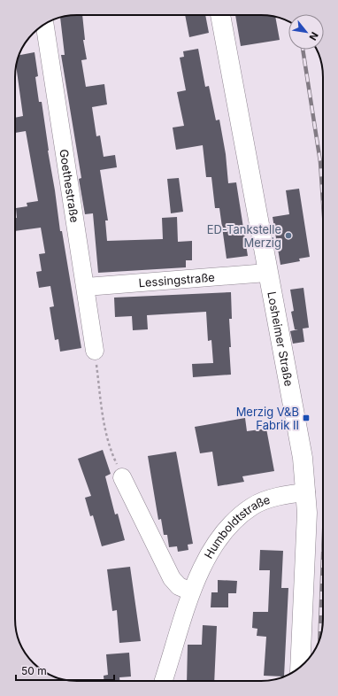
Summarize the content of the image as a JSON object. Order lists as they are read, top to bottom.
{
  "streets": {
    "main road": ["Losheimer Straße"],
    "street": ["Goethestraße", "Lessingstraße", "Humboldtstraße"]
  },
  "crossings": [
    ["Goethestraße", "Lessingstraße"],
    ["Lessingstraße", "Losheimer Straße"],
    ["Losheimer Straße", "Humboldtstraße"]
  ],
  "places": {
    "other": ["ED-Tankstelle Merzig"],
    "transit": ["Merzig V&B Fabrik II"]
  },
  "scale_bar": "50 m",
  "north": "bottom right"
}
